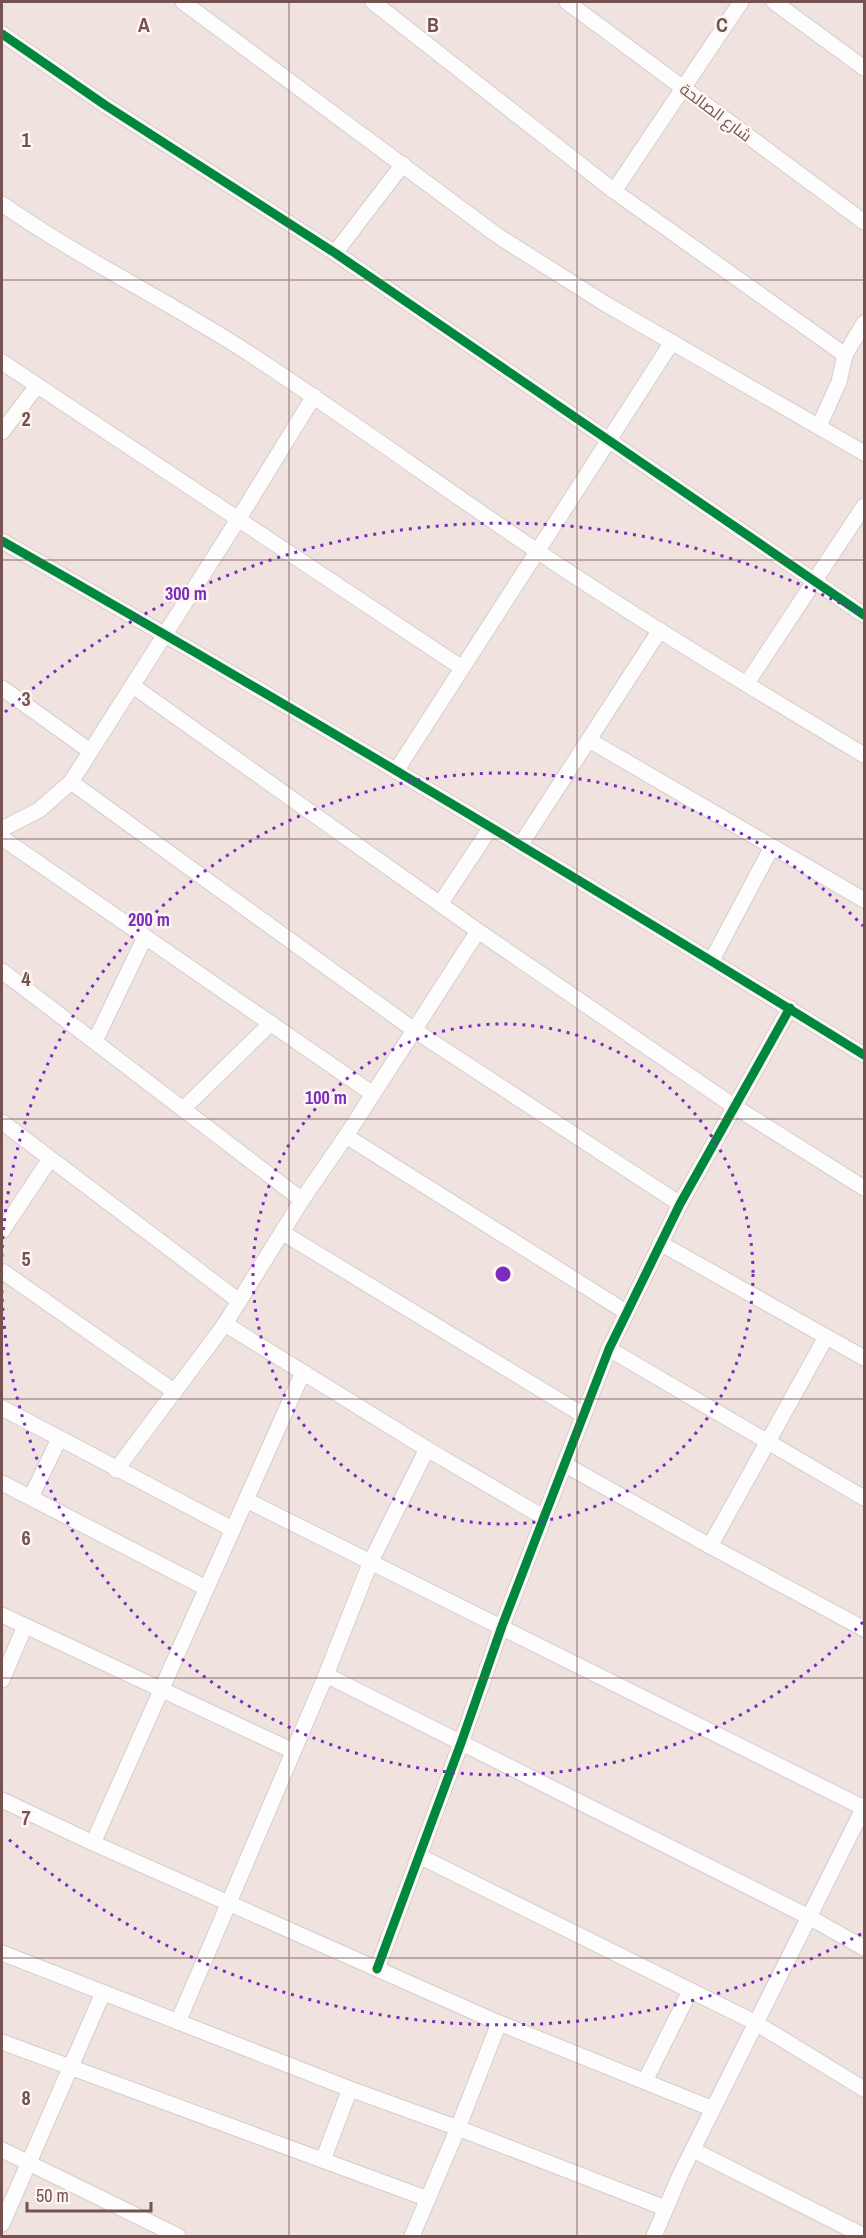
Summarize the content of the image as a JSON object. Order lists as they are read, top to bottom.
{
  "streets": {
    "street": ["شارع الصالحة"]
  },
  "scale_bar": "50 m",
  "grid": {
    "columns": ["A", "B", "C"],
    "rows": [
      "1",
      "2",
      "3",
      "4",
      "5",
      "6",
      "7",
      "8"
    ]
  },
  "rings": ["300 m", "200 m", "100 m"]
}
